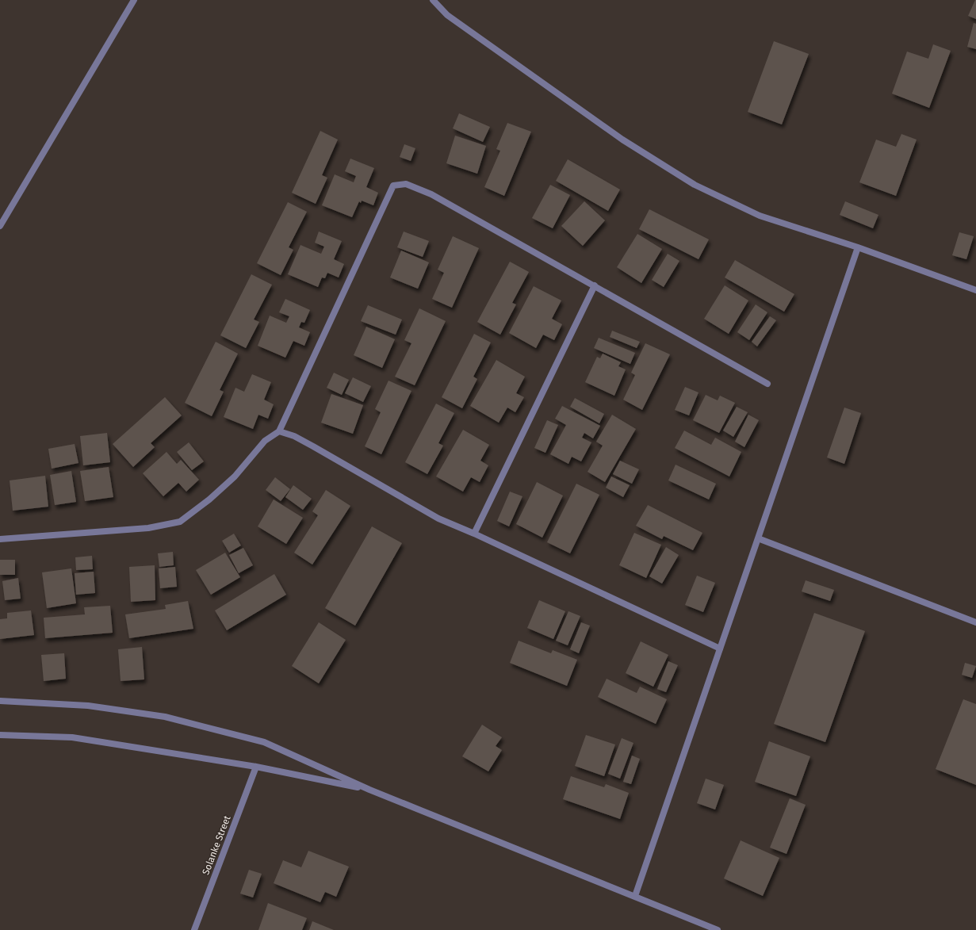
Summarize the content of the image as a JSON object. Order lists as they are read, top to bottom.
{
  "streets": {
    "street": ["Solanke Street"]
  }
}
